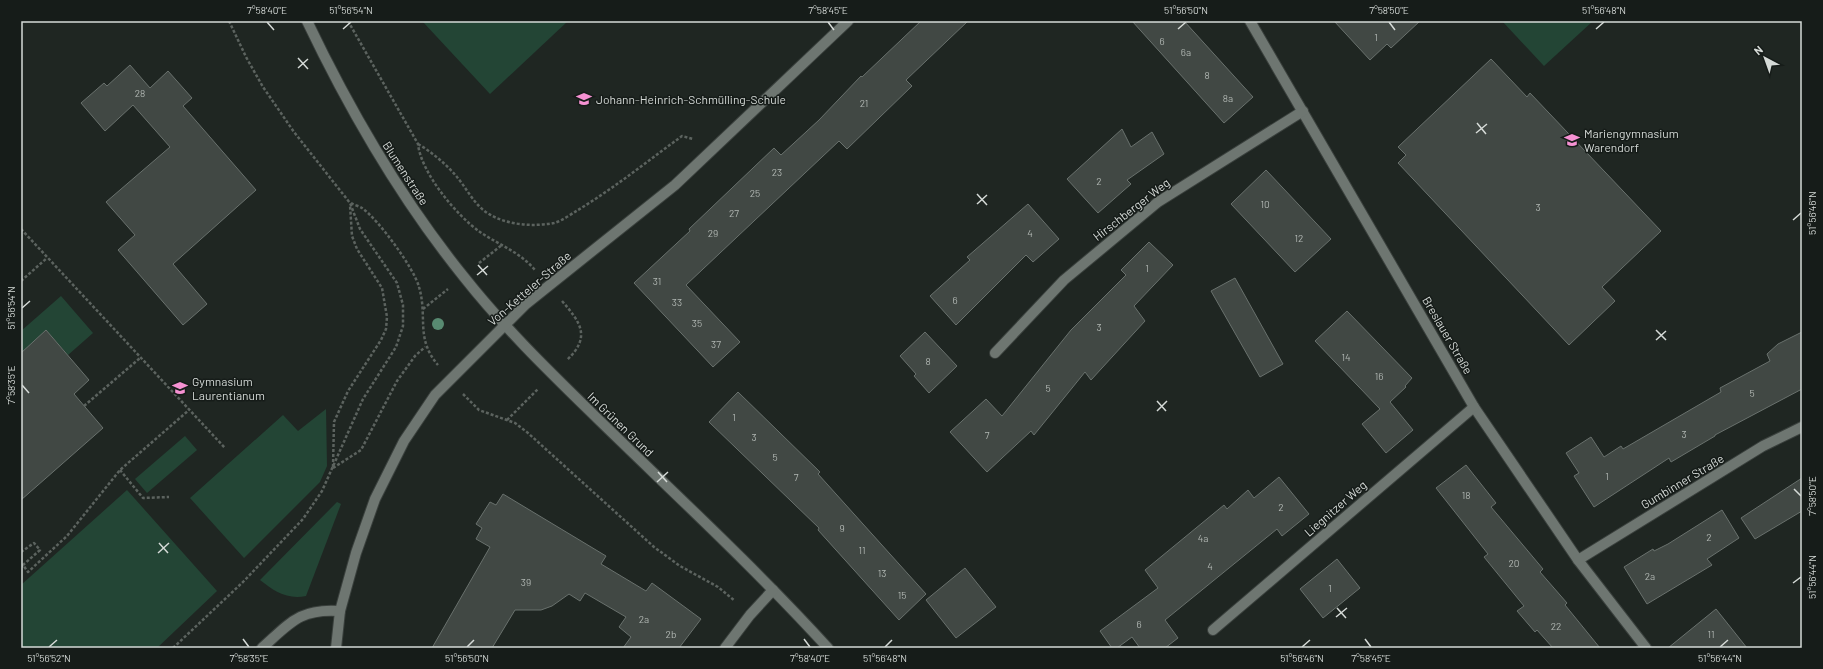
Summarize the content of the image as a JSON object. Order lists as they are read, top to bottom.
{
  "streets": {
    "street": [
      "Blumenstraße",
      "Hirschberger Weg",
      "Von-Ketteler-Straße",
      "Breslauer Straße",
      "Im Grünen Grund",
      "Gumbinner Straße",
      "Liegnitzer Weg"
    ]
  },
  "crossings": [
    ["Blumenstraße", "Von-Ketteler-Straße"],
    ["Blumenstraße", "Im Grünen Grund"],
    ["Hirschberger Weg", "Breslauer Straße"],
    ["Von-Ketteler-Straße", "Im Grünen Grund"],
    ["Breslauer Straße", "Gumbinner Straße"],
    ["Breslauer Straße", "Liegnitzer Weg"]
  ],
  "places": {
    "school or university": ["Johann-Heinrich-Schmülling-Schule", "Mariengymnasium Warendorf", "Gymnasium Laurentianum"]
  },
  "house_numbers": [
    "1",
    "6",
    "6a",
    "8",
    "28",
    "8a",
    "21",
    "23",
    "2",
    "25",
    "10",
    "3",
    "27",
    "29",
    "4",
    "12",
    "1",
    "31",
    "6",
    "33",
    "35",
    "3",
    "37",
    "14",
    "8",
    "16",
    "5",
    "5",
    "1",
    "3",
    "7",
    "3",
    "5",
    "1",
    "7",
    "18",
    "2",
    "9",
    "2",
    "4a",
    "11",
    "20",
    "4",
    "13",
    "2a",
    "39",
    "1",
    "15",
    "2a",
    "6",
    "22",
    "2b",
    "11"
  ],
  "north": "top left",
  "coordinates": [
    "7°58'40\"E",
    "51°56'54\"N",
    "7°58'45\"E",
    "51°56'50\"N",
    "7°58'50\"E",
    "51°56'48\"N",
    "51°56'46\"N",
    "7°58'35\"E",
    "51°56'44\"N",
    "51°56'52\"N"
  ]
}
